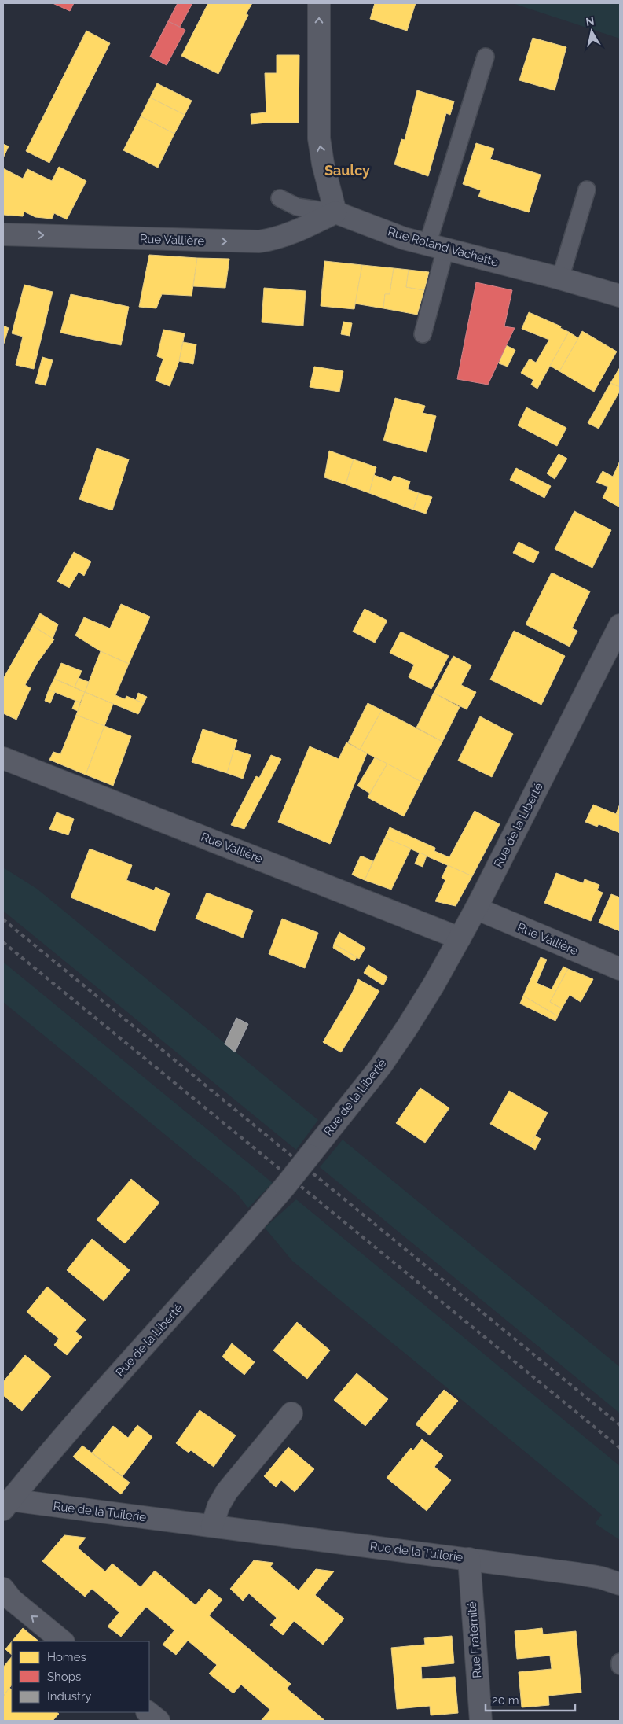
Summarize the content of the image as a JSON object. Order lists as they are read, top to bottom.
{
  "streets": {
    "street": [
      "Rue Vallière",
      "Rue Roland Vachette",
      "Rue de la Liberté",
      "Rue de la Tuilerie",
      "Rue Fraternité"
    ]
  },
  "crossings": [
    ["Rue Vallière", "Rue Roland Vachette"],
    ["Rue Vallière", "Rue de la Liberté"],
    ["Rue de la Liberté", "Rue de la Tuilerie"],
    ["Rue de la Tuilerie", "Rue Fraternité"]
  ],
  "districts": ["Saulcy"],
  "legend": ["Homes", "Shops", "Industry"],
  "scale_bar": "20 m",
  "north": "top"
}
